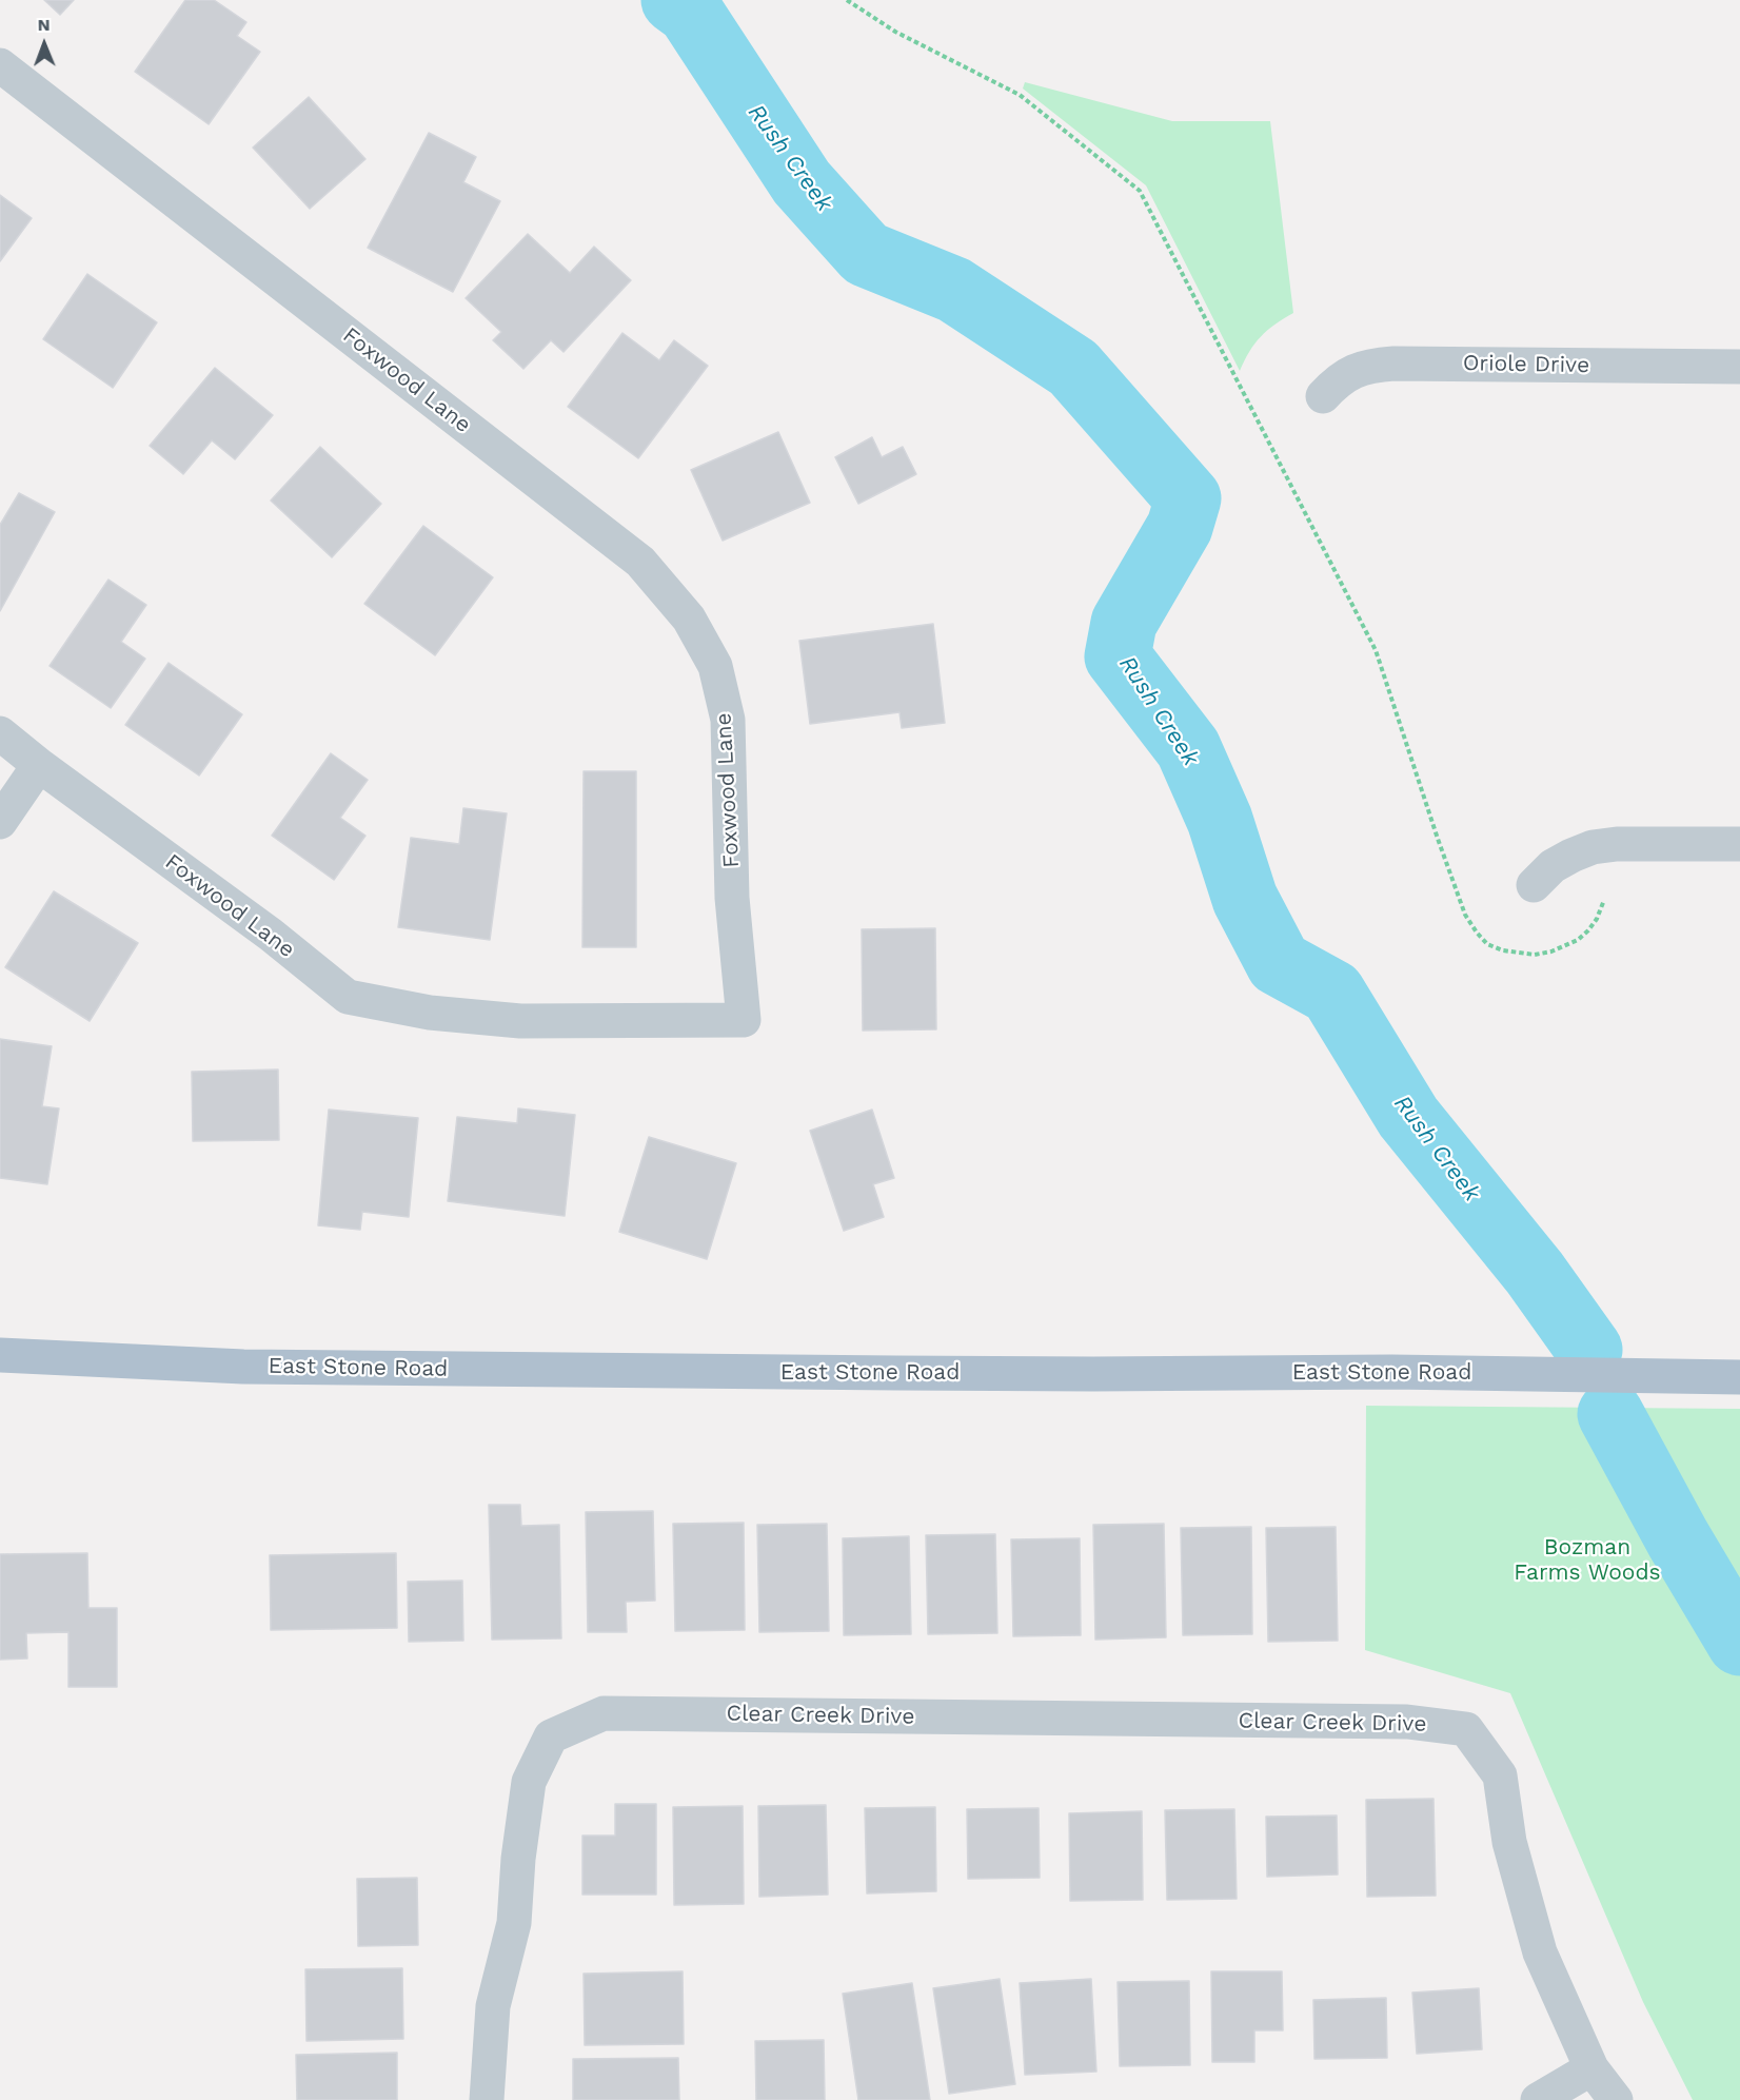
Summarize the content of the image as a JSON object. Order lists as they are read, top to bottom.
{
  "streets": {
    "main road": ["East Stone Road"],
    "street": ["Oriole Drive", "Foxwood Lane", "Clear Creek Drive"]
  },
  "water": ["Rush Creek"],
  "parks": ["Bozman Farms Woods"],
  "north": "top"
}
